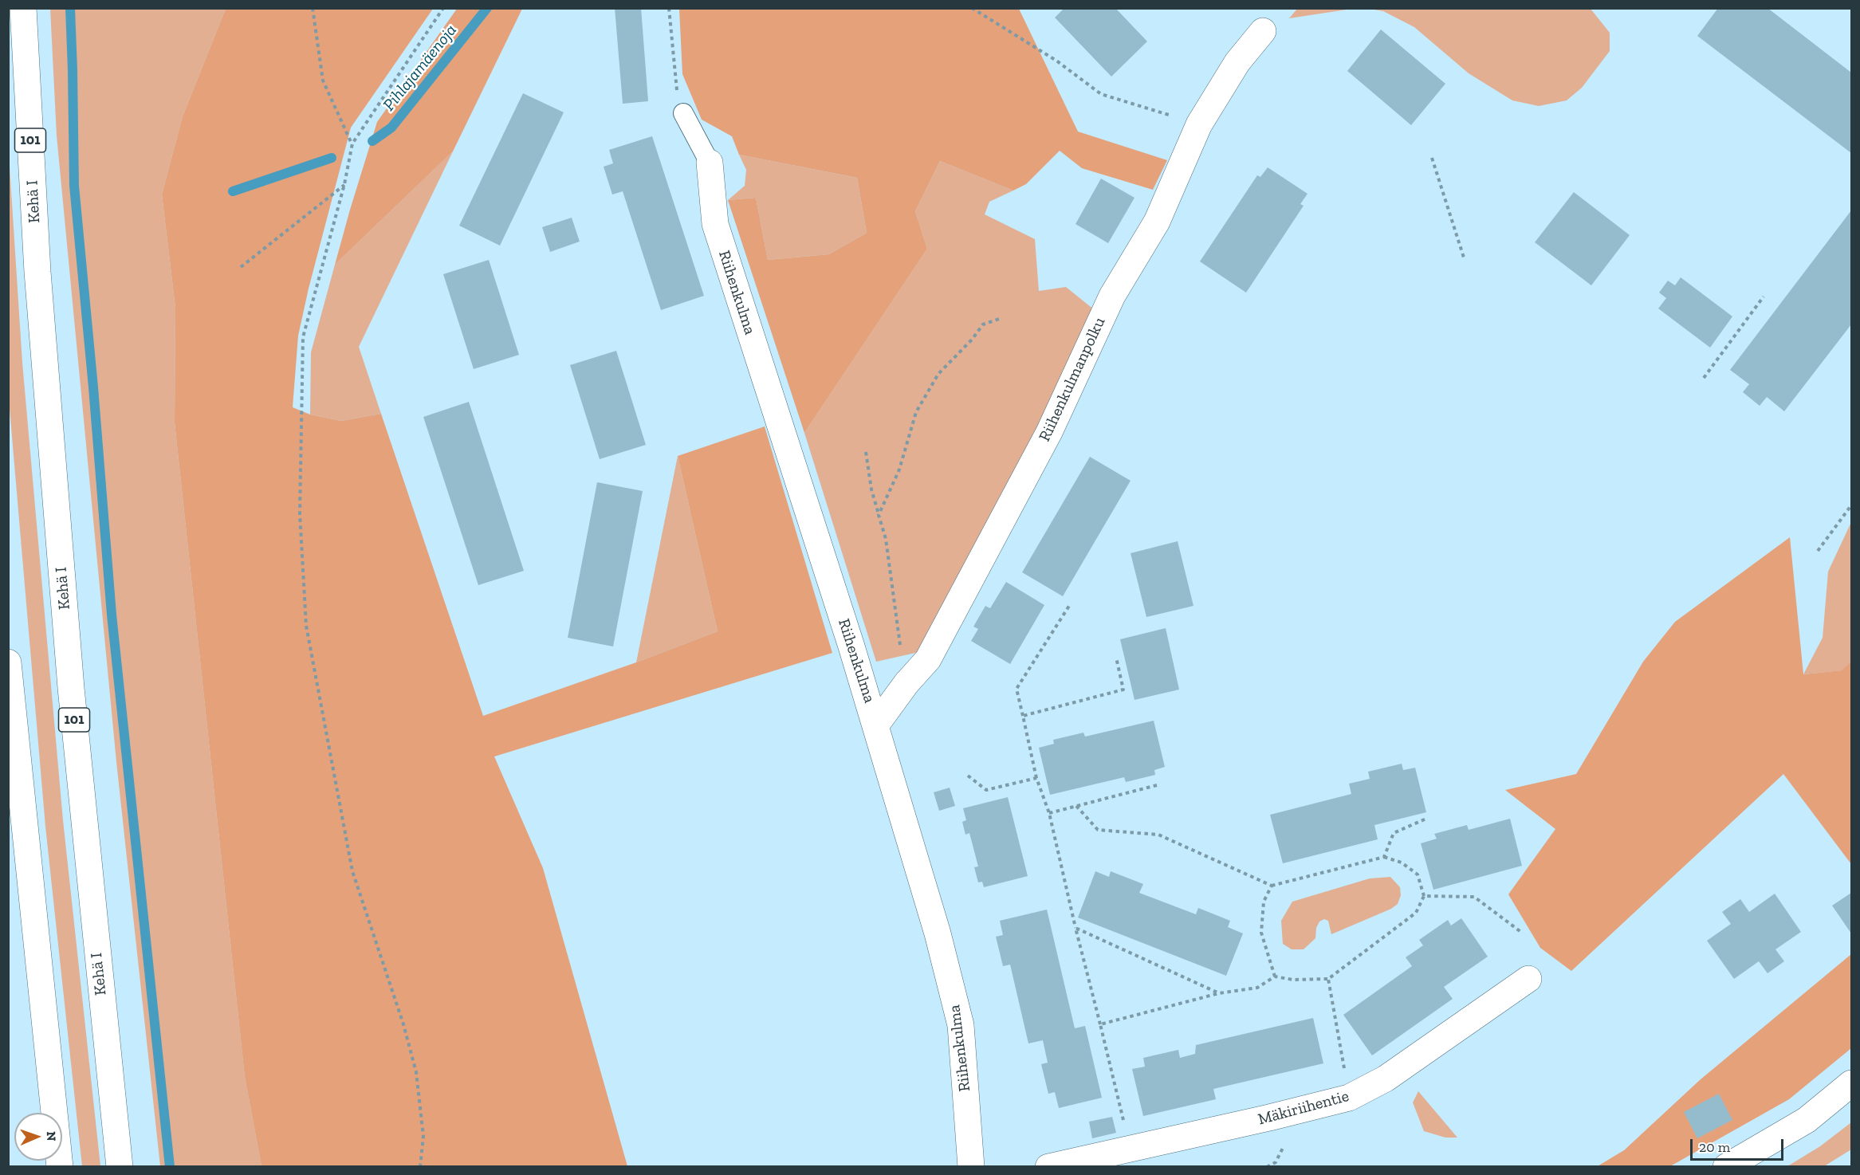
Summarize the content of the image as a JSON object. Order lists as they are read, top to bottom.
{
  "streets": {
    "main road": [
      "101",
      "Kehä I",
      "Riihenkulma",
      "Riihenkulmanpolku",
      "Mäkiriihentie"
    ]
  },
  "crossings": [
    ["Riihenkulma", "Riihenkulmanpolku"]
  ],
  "water": ["Pihlajamäenoja"],
  "scale_bar": "20 m",
  "north": "right"
}
